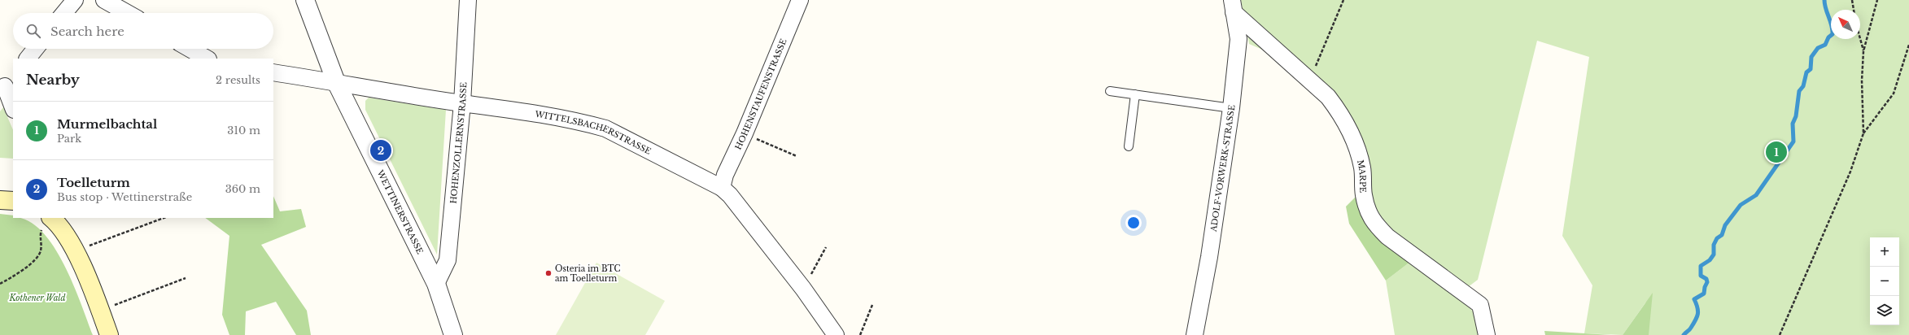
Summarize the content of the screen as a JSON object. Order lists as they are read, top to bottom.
{
  "streets": {
    "street": [
      "HOHENSTAUFENSTRASSE",
      "WITTELSBACHERSTRASSE",
      "HOHENZOLLERNSTRASSE",
      "ADOLF-VORWERK-STRASSE",
      "MARPE",
      "WETTINERSTRASSE"
    ]
  },
  "crossings": [
    ["HOHENSTAUFENSTRASSE", "WITTELSBACHERSTRASSE"],
    ["WITTELSBACHERSTRASSE", "HOHENZOLLERNSTRASSE"],
    ["WITTELSBACHERSTRASSE", "WETTINERSTRASSE"],
    ["HOHENZOLLERNSTRASSE", "WETTINERSTRASSE"],
    ["ADOLF-VORWERK-STRASSE", "MARPE"]
  ],
  "parks": ["Kothener Wald"],
  "places": ["Osteria im BTC am Toelleturm"],
  "north": "top left",
  "page": {
    "search": "Search here",
    "heading": ["Nearby", "2 results"],
    "list": [
      {
        "mark": "1",
        "name": "Murmelbachtal",
        "note": "Park",
        "value": "310 m"
      },
      {
        "mark": "2",
        "name": "Toelleturm",
        "note": "Bus stop · Wettinerstraße",
        "value": "360 m"
      }
    ],
    "pins": ["2", "1"],
    "map_buttons": ["+", "−"]
  }
}
